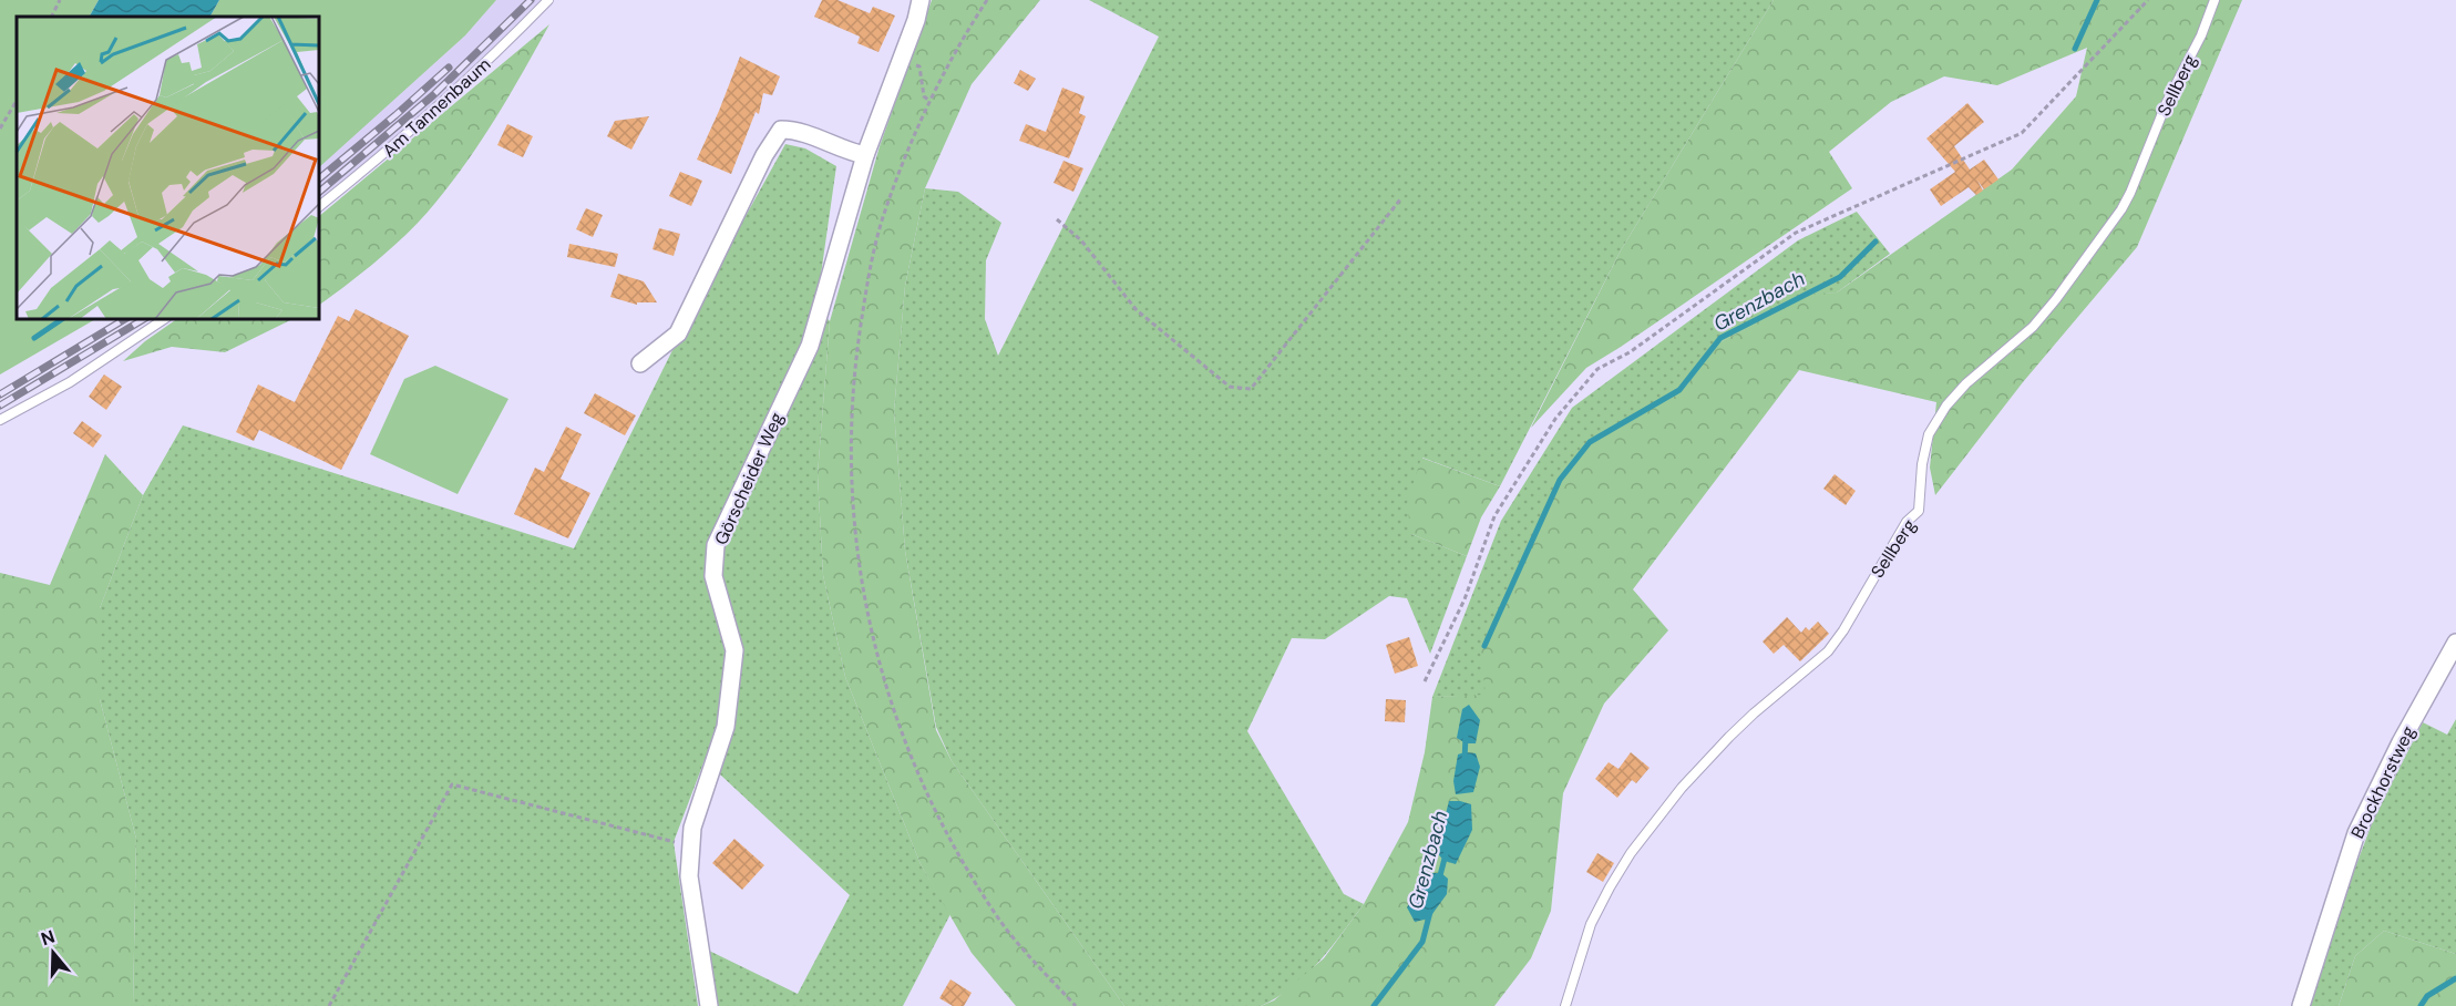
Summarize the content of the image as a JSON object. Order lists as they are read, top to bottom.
{
  "streets": {
    "street": ["Görscheider Weg", "Brockhorstweg"],
    "lane": ["Sellberg", "Am Tannenbaum"]
  },
  "water": ["Grenzbach"],
  "north": "top"
}
